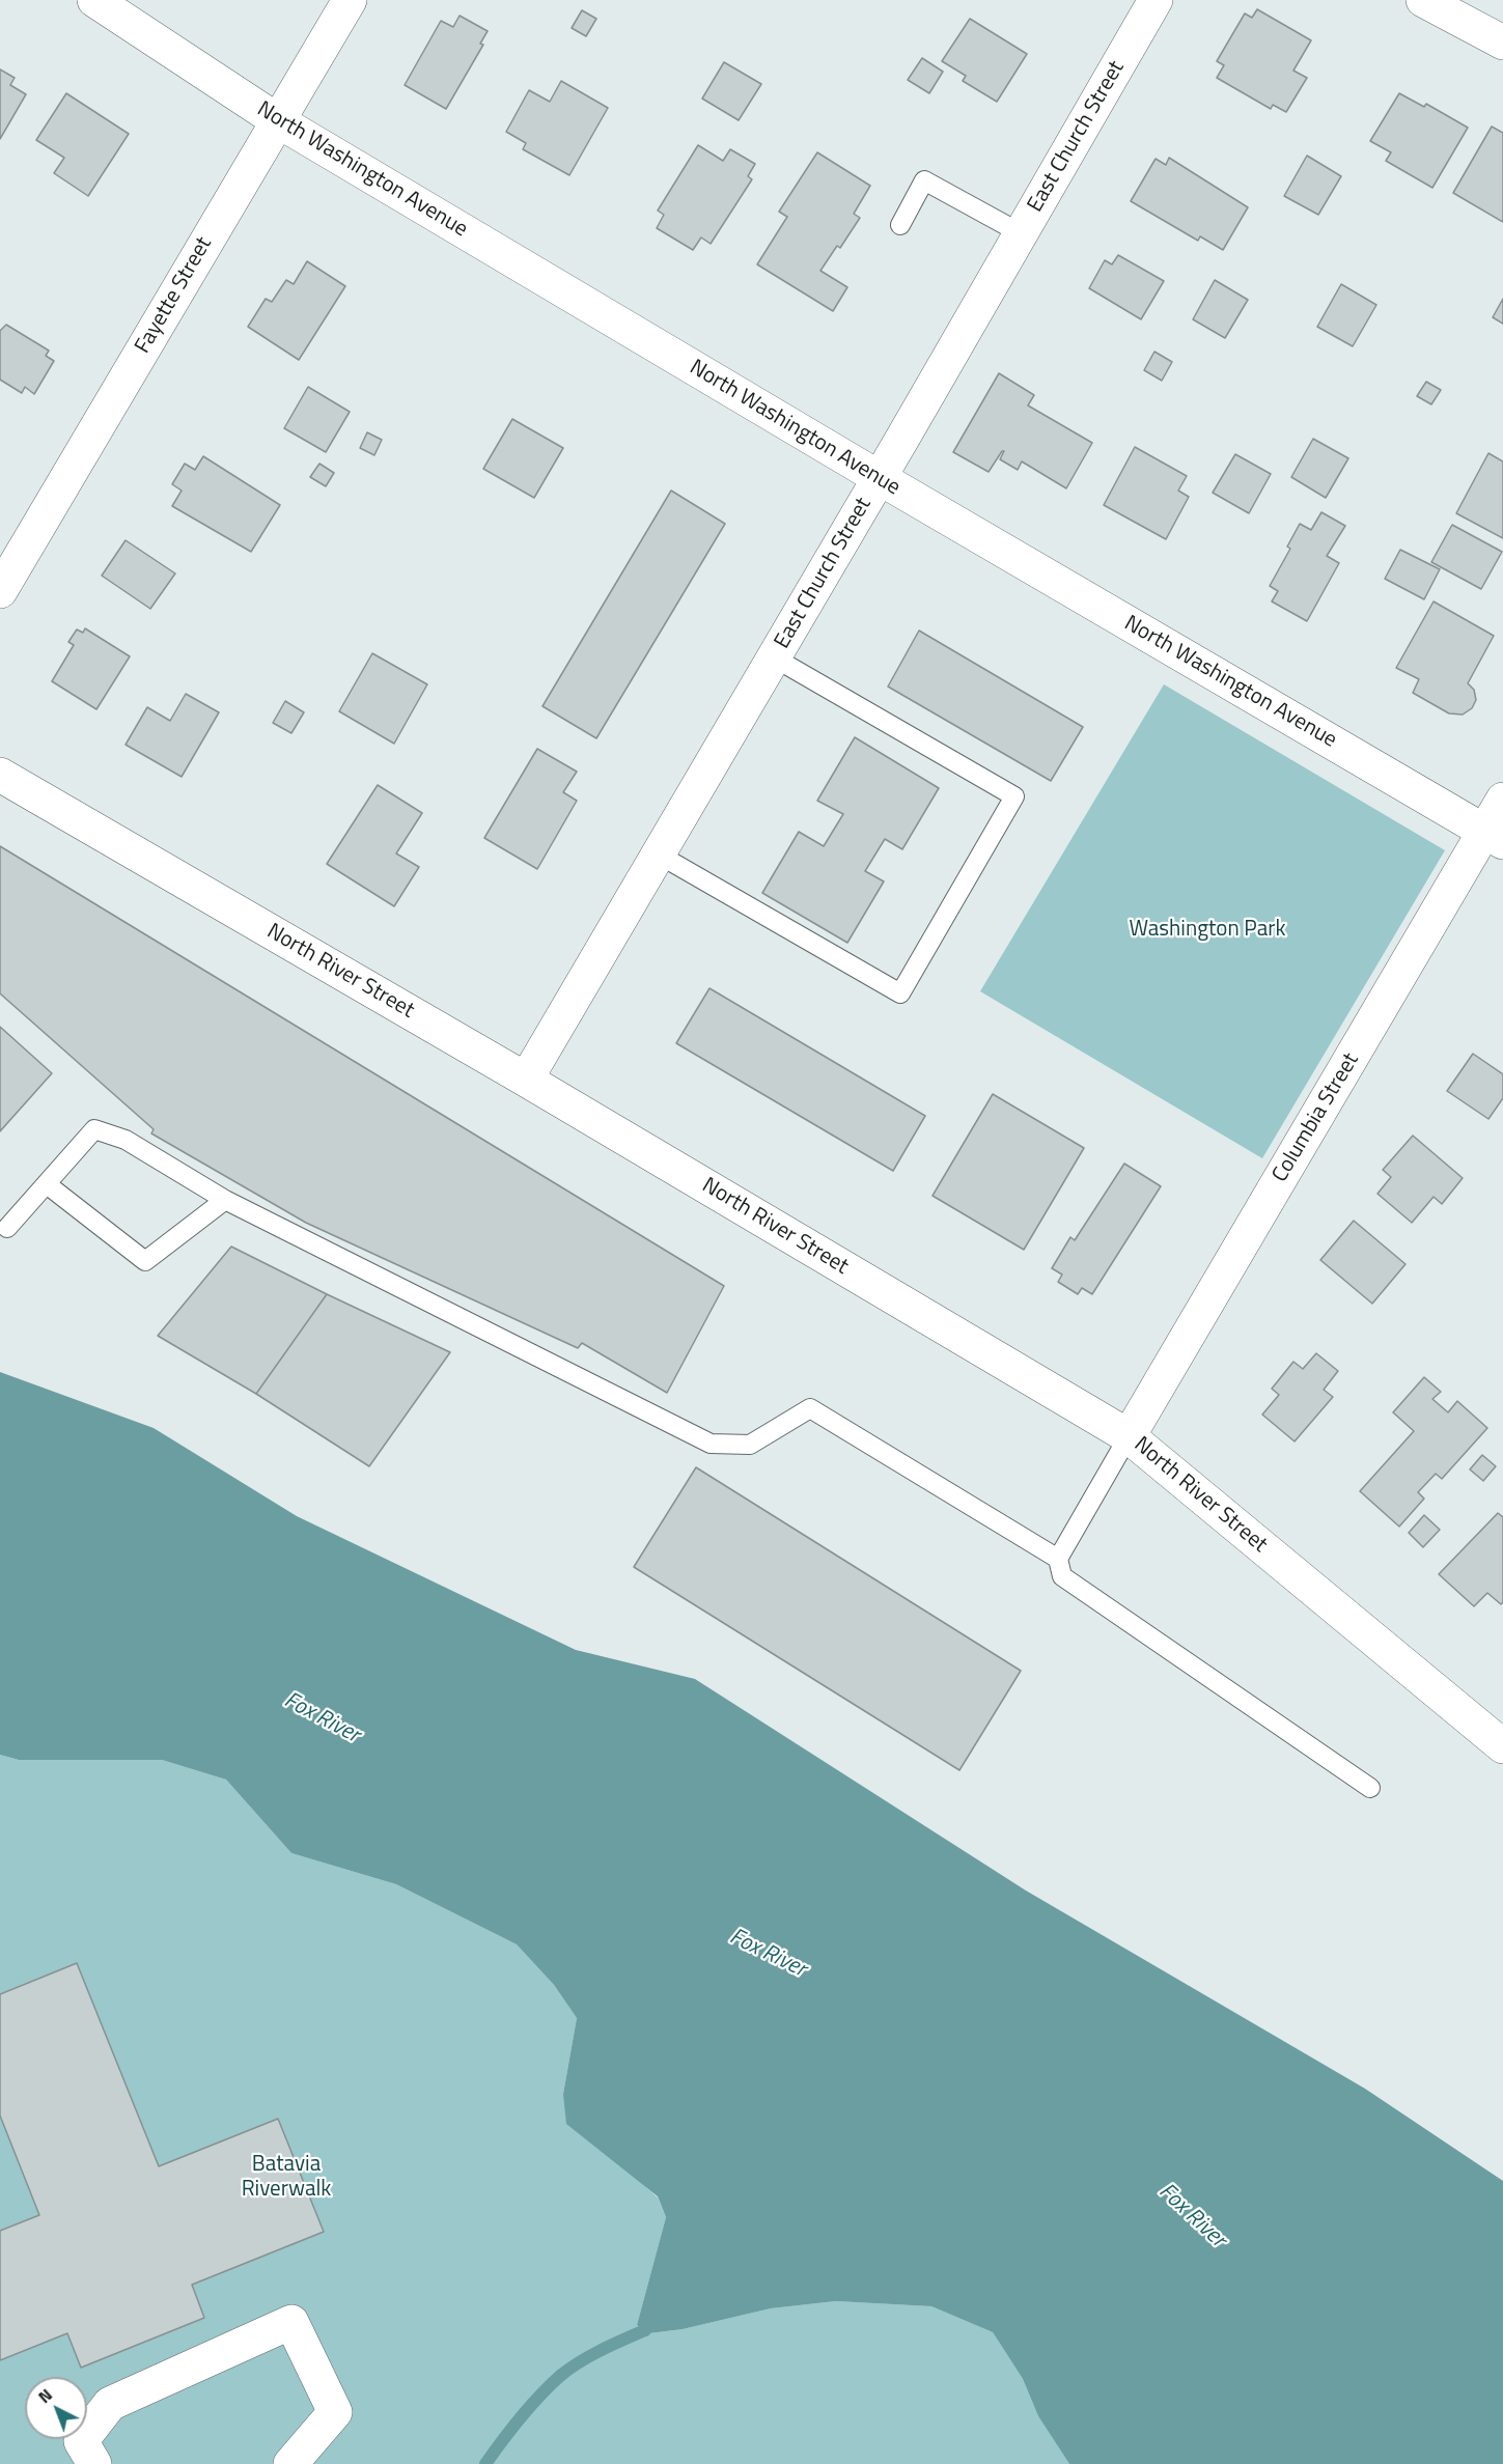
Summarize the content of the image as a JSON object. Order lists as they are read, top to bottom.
{
  "streets": {
    "street": [
      "East Church Street",
      "North Washington Avenue",
      "Fayette Street",
      "North River Street",
      "Columbia Street"
    ]
  },
  "crossings": [
    ["East Church Street", "North Washington Avenue"],
    ["East Church Street", "North River Street"],
    ["North Washington Avenue", "Fayette Street"],
    ["North Washington Avenue", "Columbia Street"],
    ["North River Street", "Columbia Street"]
  ],
  "water": ["Fox River"],
  "parks": ["Washington Park", "Batavia Riverwalk"],
  "north": "top left"
}
